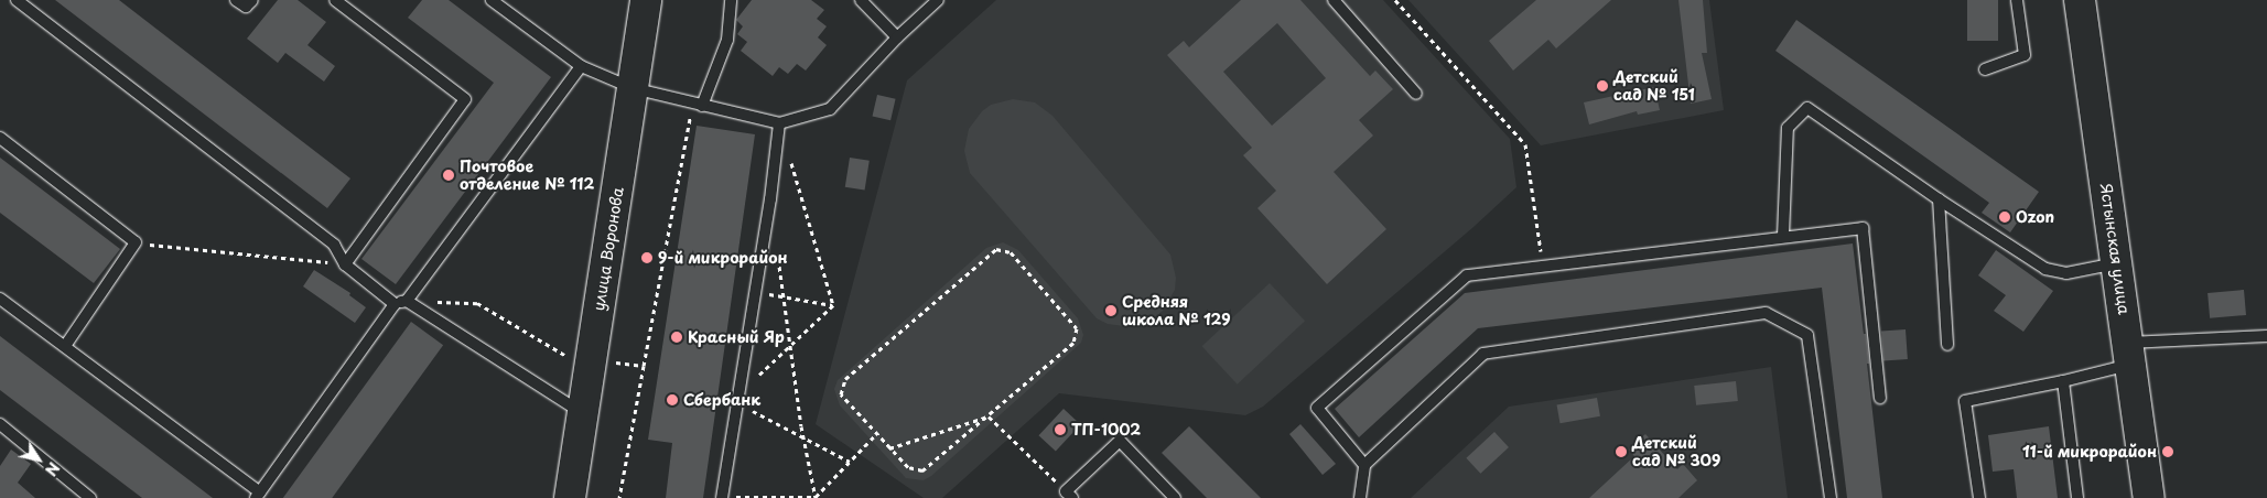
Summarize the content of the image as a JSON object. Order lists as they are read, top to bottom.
{
  "streets": {
    "main road": ["улица Воронова", "Ястынская улица"]
  },
  "places": [
    "Детский сад № 151",
    "Почтовое отделение № 112",
    "Ozon",
    "9-й микрорайон",
    "Средняя школа № 129",
    "Красный Яр",
    "Сбербанк",
    "ТП-1002",
    "Детский сад № 309",
    "11-й микрорайон"
  ],
  "north": "bottom right"
}
